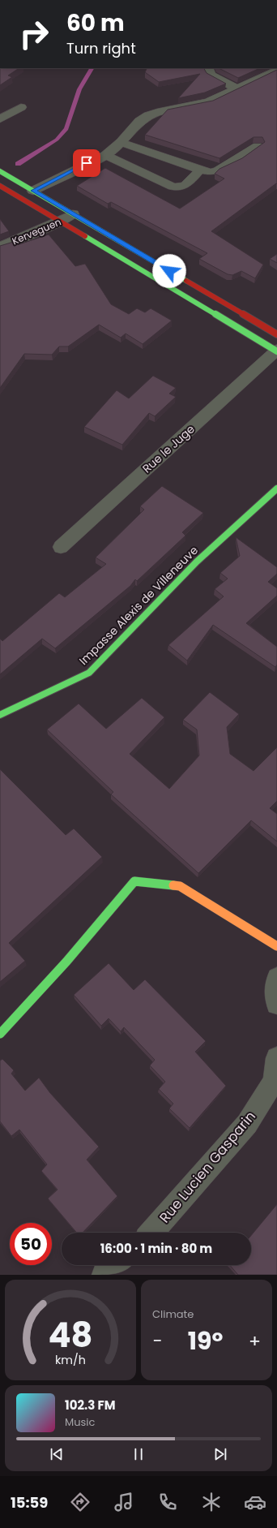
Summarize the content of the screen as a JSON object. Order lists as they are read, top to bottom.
{
  "streets": {
    "main road": ["Impasse Alexis de Villeneuve"],
    "street": ["Kerveguen", "Rue le Juge", "Rue Lucien Gasparin"]
  },
  "page": {
    "turn": ["60 m", "Turn right"],
    "limit": "50",
    "trip": "16:00 · 1 min · 80 m",
    "tile": "Climate",
    "heat": ["−", "19°", "+"],
    "song": ["102.3 FM", "Music"],
    "tabs": "15:59",
    "gauge": ["48", "km/h"]
  }
}
